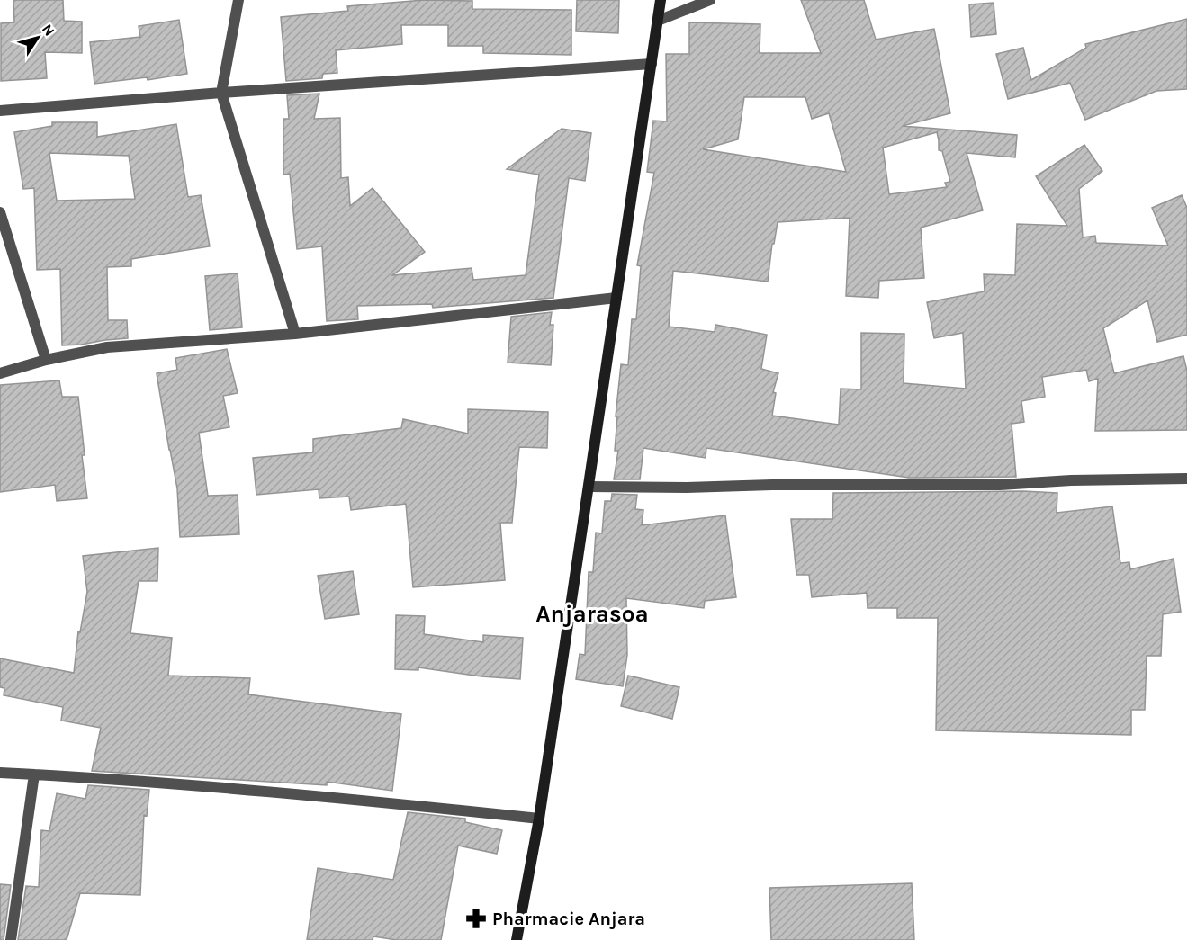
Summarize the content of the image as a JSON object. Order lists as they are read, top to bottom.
{
  "districts": ["Anjarasoa"],
  "places": {
    "pharmacy": ["Pharmacie Anjara"]
  },
  "north": "top right"
}
